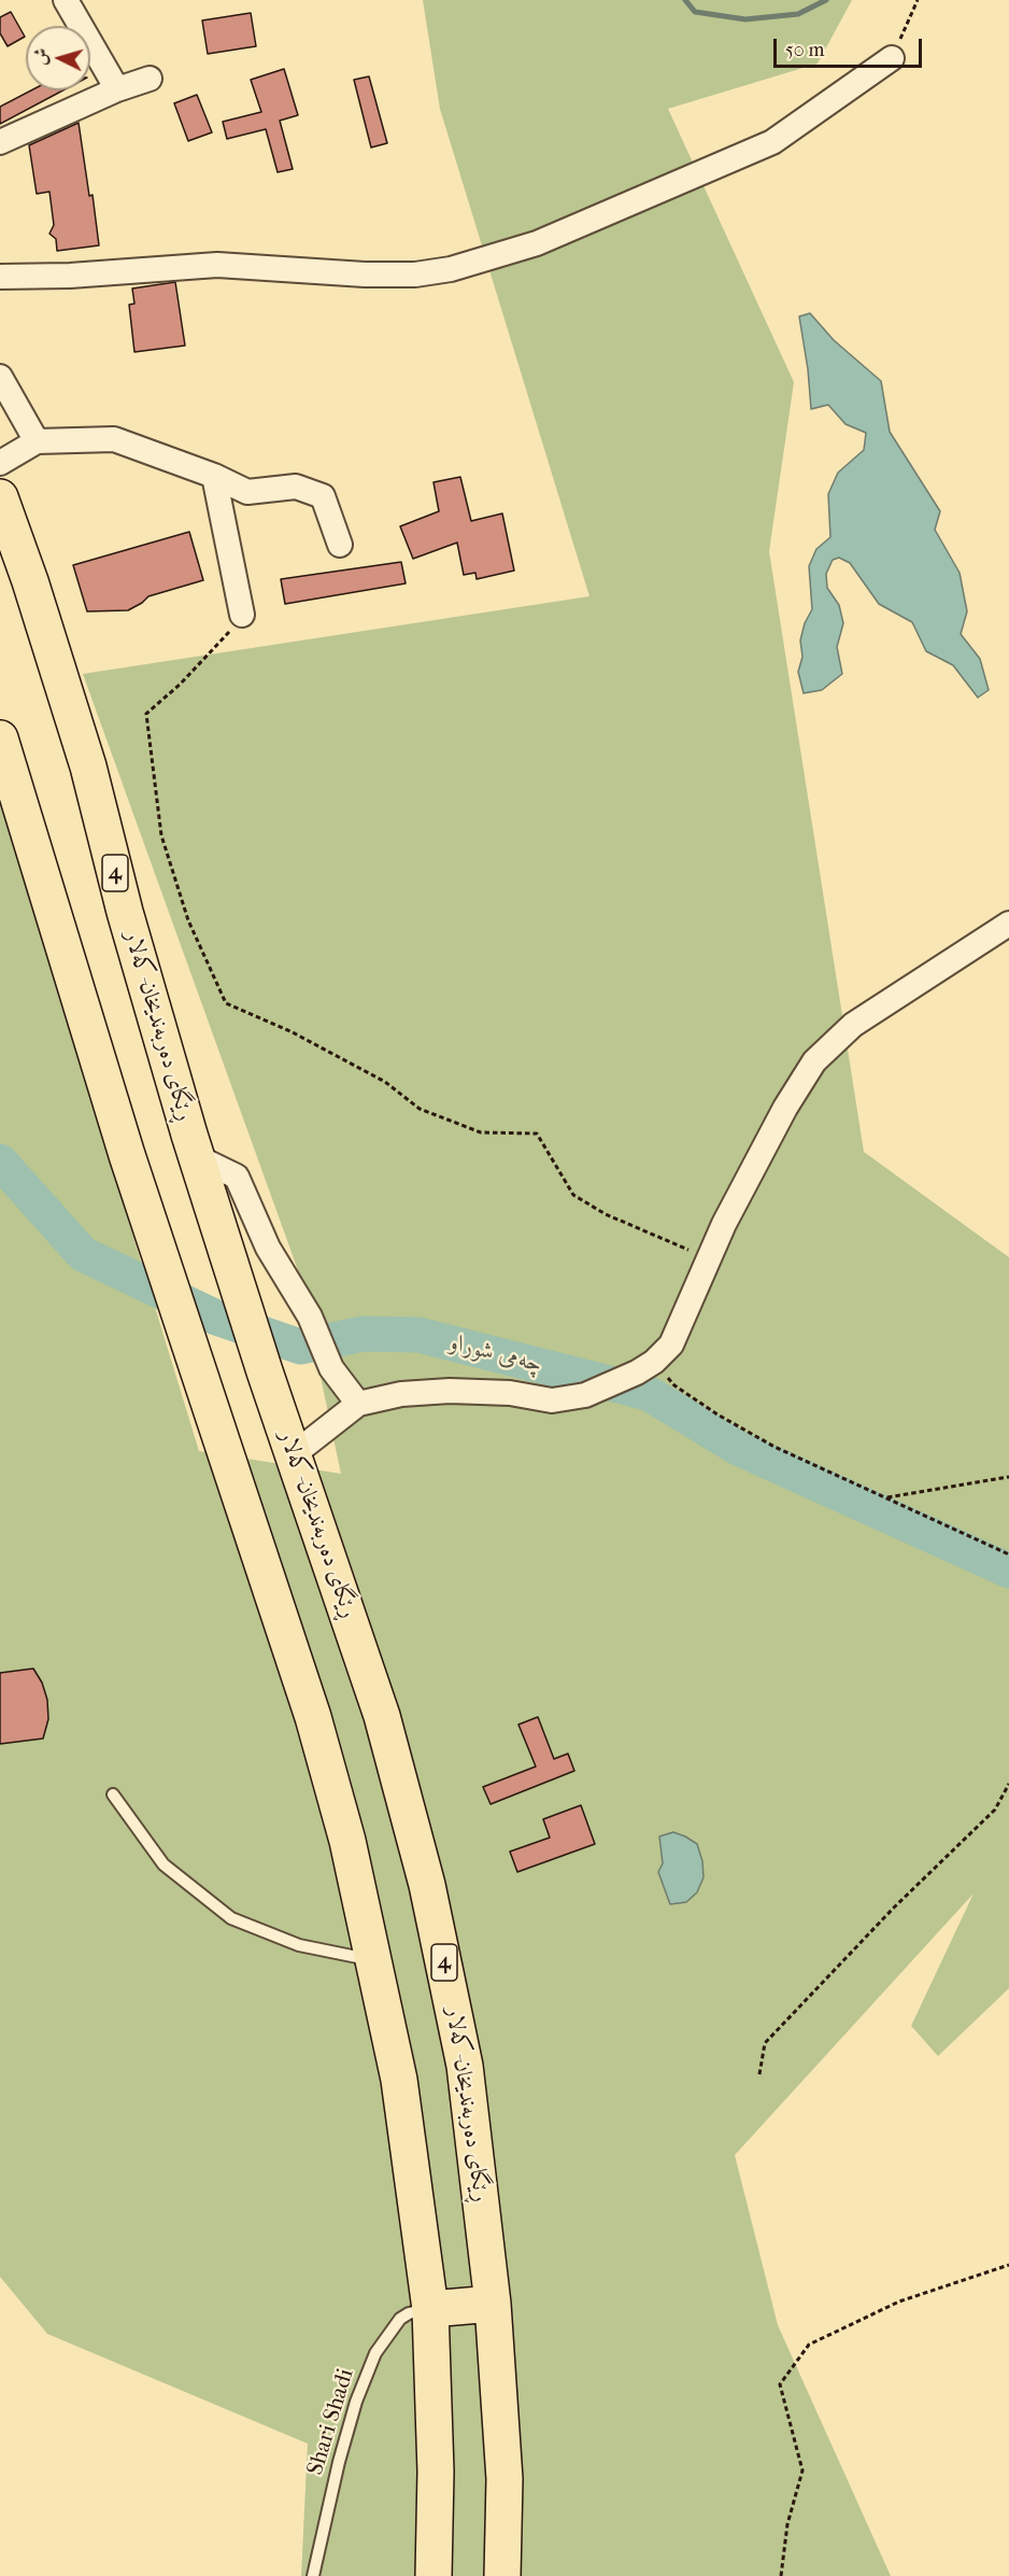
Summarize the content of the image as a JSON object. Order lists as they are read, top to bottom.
{
  "streets": {
    "highway": ["4", "ڕێگای دەربەندیخان-کەلار"],
    "lane": ["Shari Shadi"]
  },
  "water": ["چەمی شوراو"],
  "scale_bar": "50 m",
  "north": "left"
}
